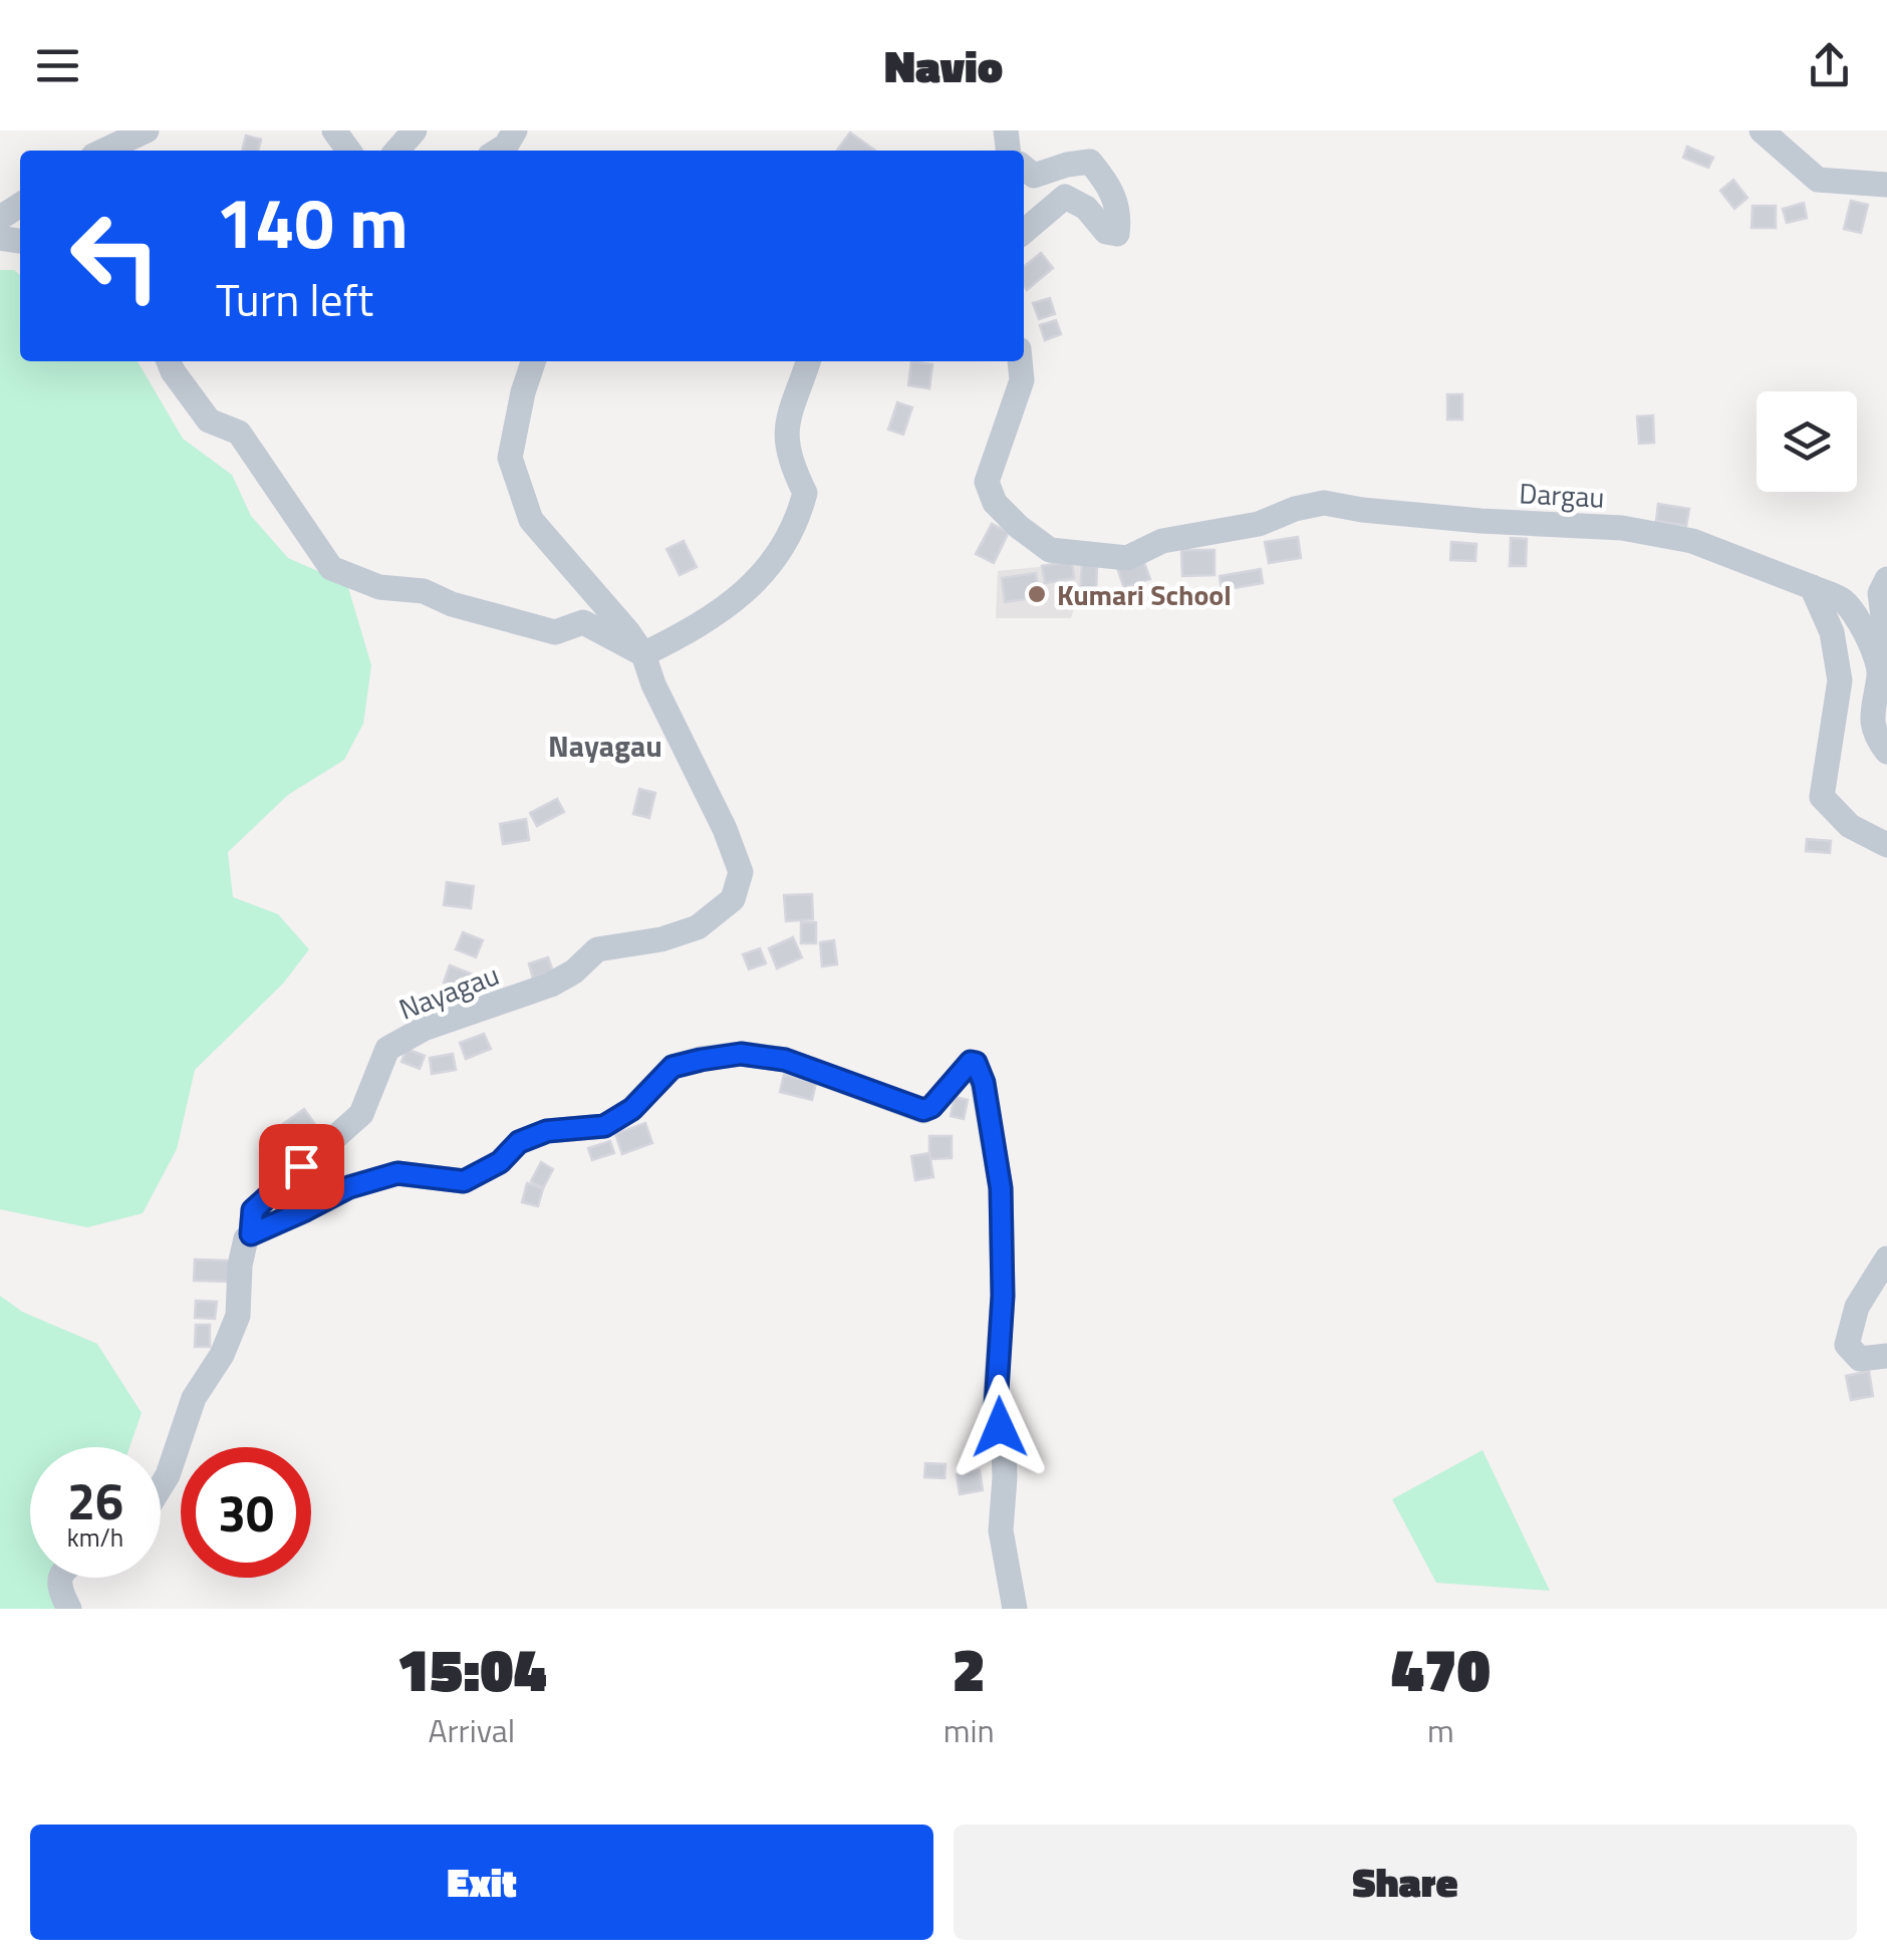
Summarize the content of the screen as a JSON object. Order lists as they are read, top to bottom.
{
  "streets": {
    "street": ["Dargau", "Nayagau"]
  },
  "districts": ["Nayagau"],
  "places": ["Kumari School"],
  "page": {
    "header": "Navio",
    "turn": ["140 m", "Turn left"],
    "speed": "26 km/h",
    "limit": "30",
    "eta": [
      "15:04",
      "Arrival",
      "2",
      "min",
      "470",
      "m"
    ],
    "buttons": ["Exit", "Share"]
  }
}
